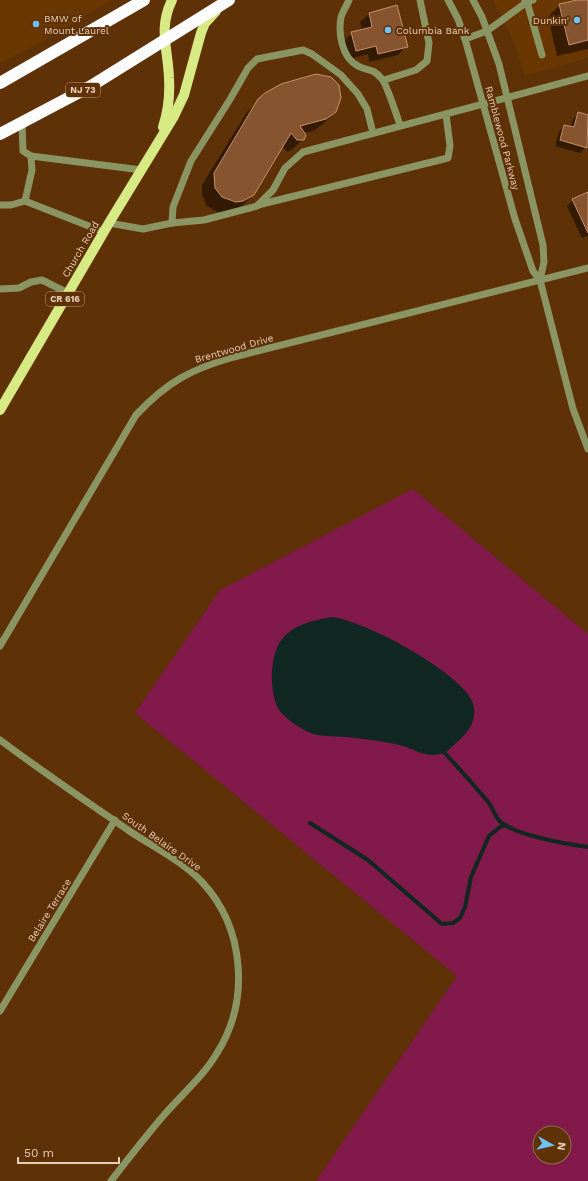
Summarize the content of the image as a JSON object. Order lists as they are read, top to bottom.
{
  "streets": {
    "highway": ["NJ 73"],
    "main road": ["Church Road", "CR 616"],
    "street": [
      "Ramblewood Parkway",
      "Brentwood Drive",
      "South Belaire Drive",
      "Belaire Terrace"
    ]
  },
  "crossings": [
    ["NJ 73", "Church Road"],
    ["Ramblewood Parkway", "Brentwood Drive"],
    ["South Belaire Drive", "Belaire Terrace"]
  ],
  "places": ["Dunkin'", "BMW of Mount Laurel", "Columbia Bank"],
  "scale_bar": "50 m",
  "north": "right"
}
